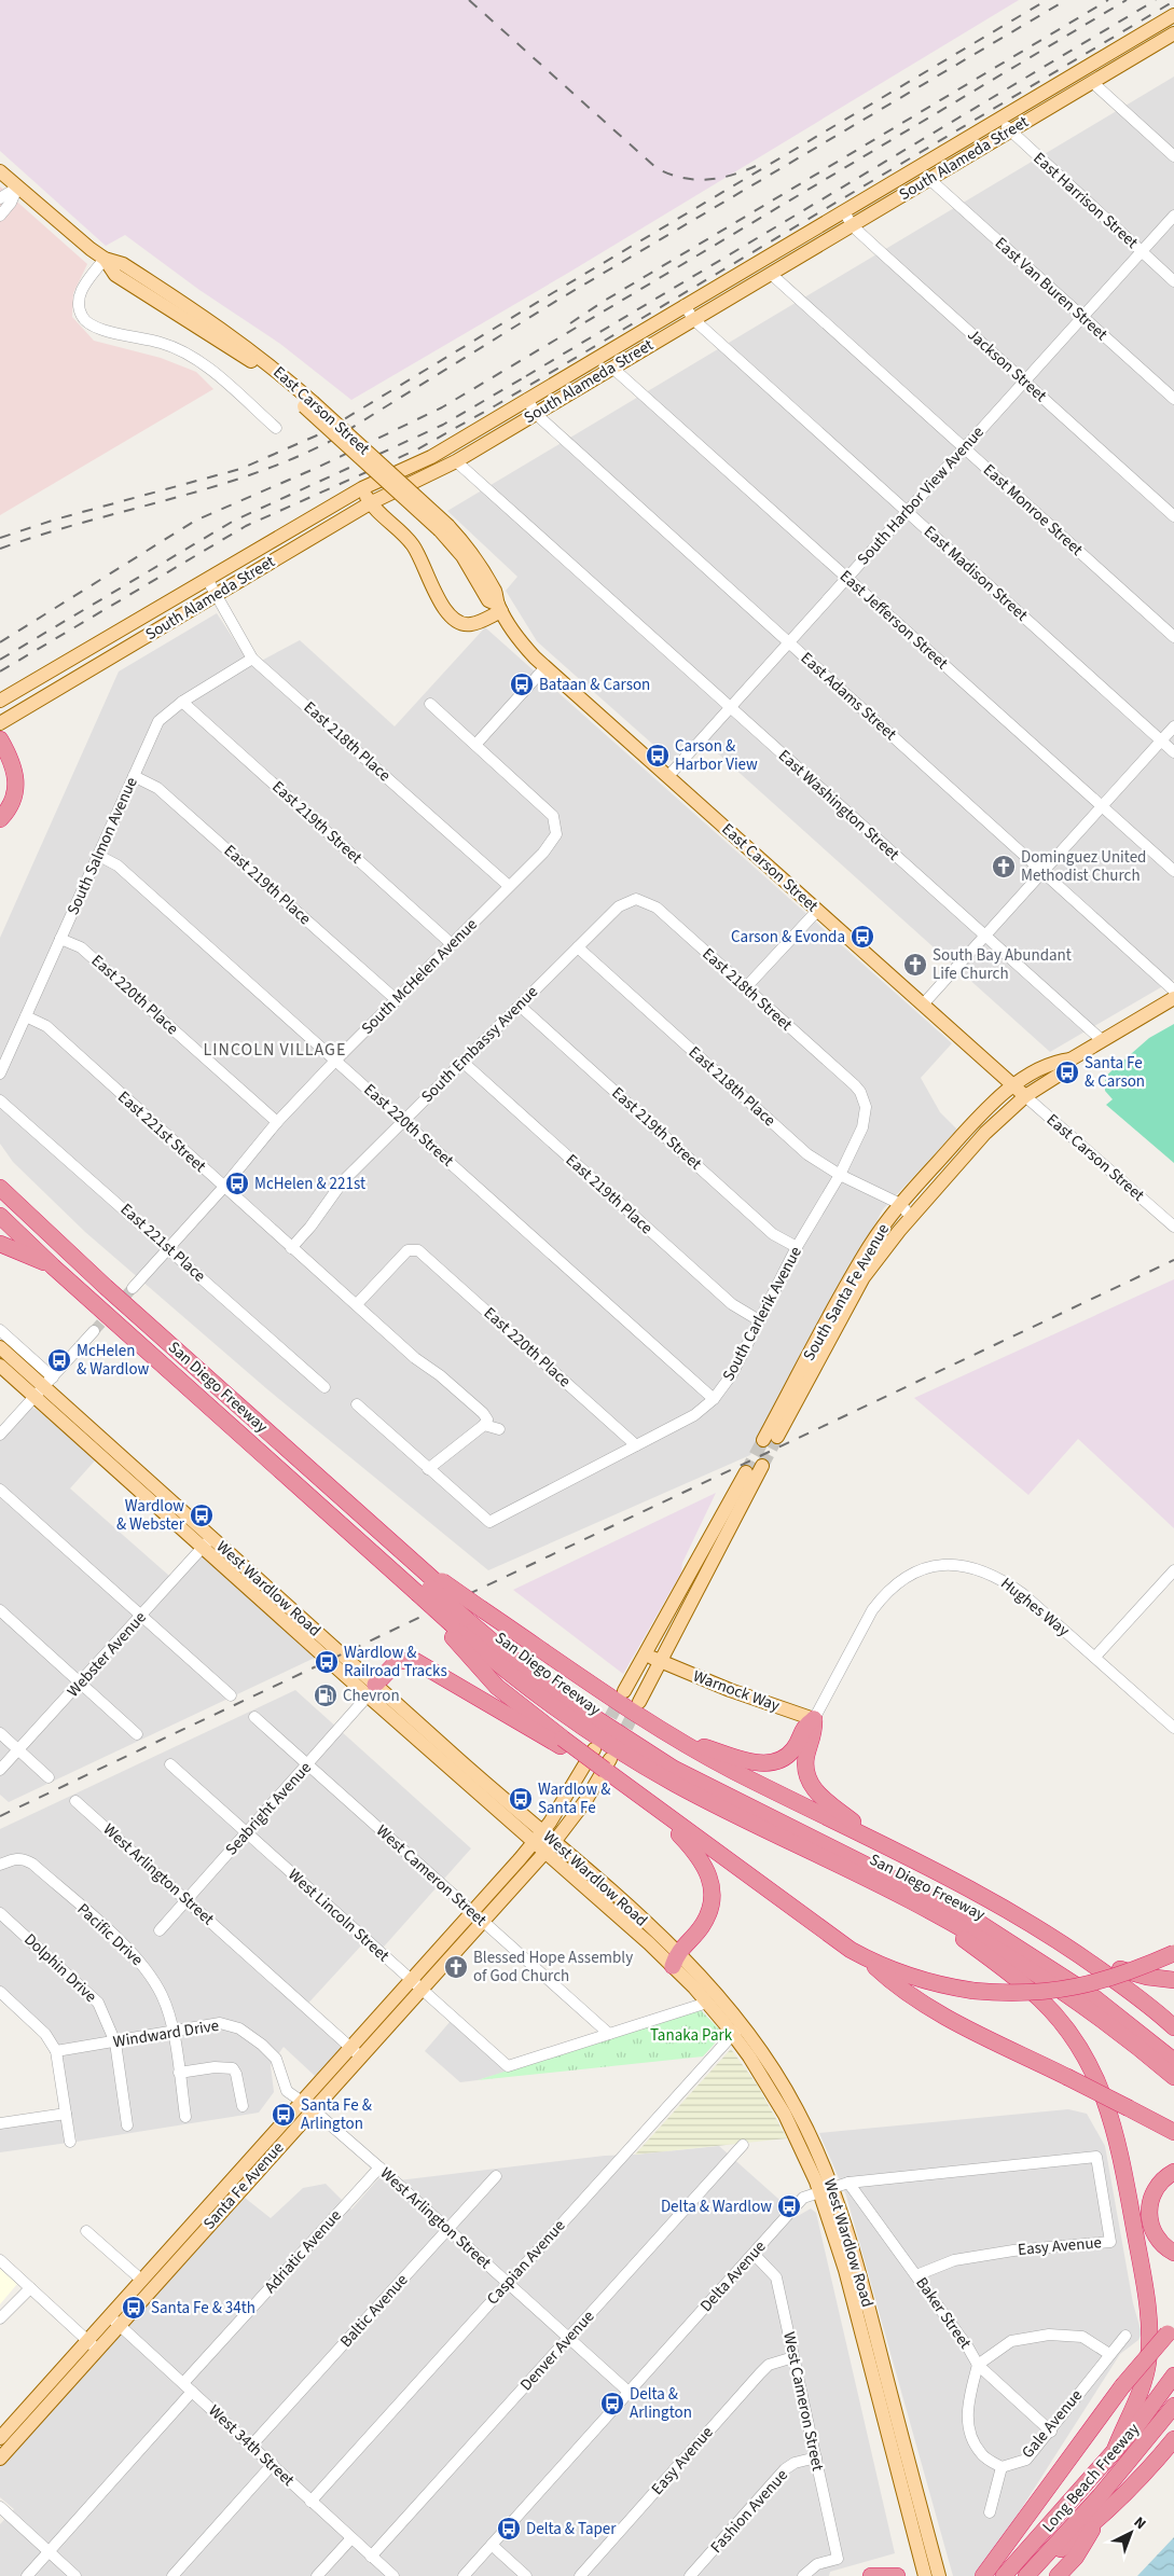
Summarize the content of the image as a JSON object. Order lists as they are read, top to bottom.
{
  "streets": {
    "highway": ["San Diego Freeway", "Long Beach Freeway"],
    "main road": [
      "South Alameda Street",
      "East Carson Street",
      "South Santa Fe Avenue",
      "West Wardlow Road",
      "Warnock Way",
      "Santa Fe Avenue"
    ],
    "street": [
      "East Harrison Street",
      "East Van Buren Street",
      "Jackson Street",
      "South Harbor View Avenue",
      "East Monroe Street",
      "East Madison Street",
      "East Jefferson Street",
      "East Adams Street",
      "East 218th Place",
      "East Washington Street",
      "East 219th Street",
      "South Salmon Avenue",
      "East 219th Place",
      "South McHelen Avenue",
      "East 218th Street",
      "East 220th Place",
      "South Embassy Avenue",
      "East 220th Street",
      "East 221st Street",
      "East 221st Place",
      "South Carlerik Avenue",
      "Hughes Way",
      "Webster Avenue",
      "Seabright Avenue",
      "West Arlington Street",
      "West Cameron Street",
      "West Lincoln Street",
      "Pacific Drive",
      "Dolphin Drive",
      "Windward Drive",
      "Easy Avenue",
      "Adriatic Avenue",
      "Caspian Avenue",
      "Delta Avenue",
      "Baltic Avenue",
      "Baker Street",
      "Denver Avenue",
      "Gale Avenue",
      "West 34th Street",
      "Fashion Avenue"
    ]
  },
  "crossings": [
    ["South Alameda Street", "East Harrison Street"],
    ["South Alameda Street", "East Van Buren Street"],
    ["South Alameda Street", "Jackson Street"],
    ["South Alameda Street", "East Monroe Street"],
    ["South Alameda Street", "East Madison Street"],
    ["South Alameda Street", "East Jefferson Street"],
    ["South Alameda Street", "East Adams Street"],
    ["South Alameda Street", "East 218th Place"],
    ["South Alameda Street", "East Washington Street"],
    ["East Harrison Street", "South Harbor View Avenue"],
    ["East Van Buren Street", "South Harbor View Avenue"],
    ["Jackson Street", "South Harbor View Avenue"],
    ["East Carson Street", "South Harbor View Avenue"],
    ["East Carson Street", "South Santa Fe Avenue"],
    ["South Harbor View Avenue", "East Monroe Street"],
    ["South Harbor View Avenue", "East Madison Street"],
    ["South Harbor View Avenue", "East Jefferson Street"],
    ["South Harbor View Avenue", "East Adams Street"],
    ["South Harbor View Avenue", "East Washington Street"],
    ["East 218th Place", "South Salmon Avenue"],
    ["East 218th Place", "South McHelen Avenue"],
    ["East 218th Place", "South Embassy Avenue"],
    ["East 218th Place", "South Santa Fe Avenue"],
    ["East 218th Place", "South Carlerik Avenue"],
    ["East Washington Street", "South Santa Fe Avenue"],
    ["East 219th Street", "South Salmon Avenue"],
    ["East 219th Street", "South McHelen Avenue"],
    ["East 219th Street", "South Embassy Avenue"],
    ["East 219th Street", "South Carlerik Avenue"],
    ["South Salmon Avenue", "East 219th Place"],
    ["South Salmon Avenue", "East 220th Place"],
    ["South Salmon Avenue", "East 220th Street"],
    ["South Salmon Avenue", "East 221st Street"],
    ["East 219th Place", "South McHelen Avenue"],
    ["East 219th Place", "South Embassy Avenue"],
    ["East 219th Place", "South Carlerik Avenue"],
    ["South McHelen Avenue", "East 220th Place"],
    ["South McHelen Avenue", "East 220th Street"],
    ["South McHelen Avenue", "East 221st Street"],
    ["South McHelen Avenue", "East 221st Place"],
    ["East 218th Street", "South Embassy Avenue"],
    ["East 218th Street", "South Carlerik Avenue"],
    ["East 220th Place", "East 221st Street"],
    ["East 220th Place", "South Carlerik Avenue"],
    ["South Embassy Avenue", "East 220th Street"],
    ["South Embassy Avenue", "East 221st Street"],
    ["East 220th Street", "South Carlerik Avenue"],
    ["West Wardlow Road", "Webster Avenue"],
    ["West Wardlow Road", "Seabright Avenue"],
    ["West Wardlow Road", "Santa Fe Avenue"],
    ["West Wardlow Road", "Caspian Avenue"],
    ["West Wardlow Road", "Delta Avenue"],
    ["Hughes Way", "Warnock Way"],
    ["Seabright Avenue", "West Arlington Street"],
    ["Seabright Avenue", "West Cameron Street"],
    ["Seabright Avenue", "West Lincoln Street"],
    ["West Arlington Street", "Windward Drive"],
    ["West Arlington Street", "Santa Fe Avenue"],
    ["West Arlington Street", "Adriatic Avenue"],
    ["West Arlington Street", "Caspian Avenue"],
    ["West Arlington Street", "Delta Avenue"],
    ["West Arlington Street", "Baltic Avenue"],
    ["West Arlington Street", "Denver Avenue"],
    ["West Cameron Street", "West Lincoln Street"],
    ["West Cameron Street", "Santa Fe Avenue"],
    ["West Cameron Street", "Easy Avenue"],
    ["West Cameron Street", "Delta Avenue"],
    ["West Cameron Street", "Fashion Avenue"],
    ["West Lincoln Street", "Santa Fe Avenue"],
    ["Pacific Drive", "Windward Drive"],
    ["Dolphin Drive", "Windward Drive"],
    ["Windward Drive", "Santa Fe Avenue"],
    ["Santa Fe Avenue", "West 34th Street"],
    ["Easy Avenue", "Delta Avenue"],
    ["Easy Avenue", "Baker Street"],
    ["Adriatic Avenue", "West 34th Street"],
    ["Caspian Avenue", "West 34th Street"],
    ["Delta Avenue", "Baker Street"],
    ["Baltic Avenue", "West 34th Street"],
    ["Baker Street", "Gale Avenue"],
    ["Denver Avenue", "West 34th Street"]
  ],
  "districts": ["LINCOLN VILLAGE"],
  "parks": ["Tanaka Park"],
  "places": {
    "bus stop": [
      "Bataan & Carson",
      "Carson & Harbor View",
      "Carson & Evonda",
      "Santa Fe & Carson",
      "McHelen & 221st",
      "McHelen & Wardlow",
      "Wardlow & Webster",
      "Wardlow & Railroad Tracks",
      "Wardlow & Santa Fe",
      "Santa Fe & Arlington",
      "Delta & Wardlow",
      "Santa Fe & 34th",
      "Delta & Arlington",
      "Delta & Taper"
    ],
    "church": ["Dominguez United Methodist Church", "South Bay Abundant Life Church", "Blessed Hope Assembly of God Church"],
    "fuel station": ["Chevron"]
  },
  "north": "top right"
}
